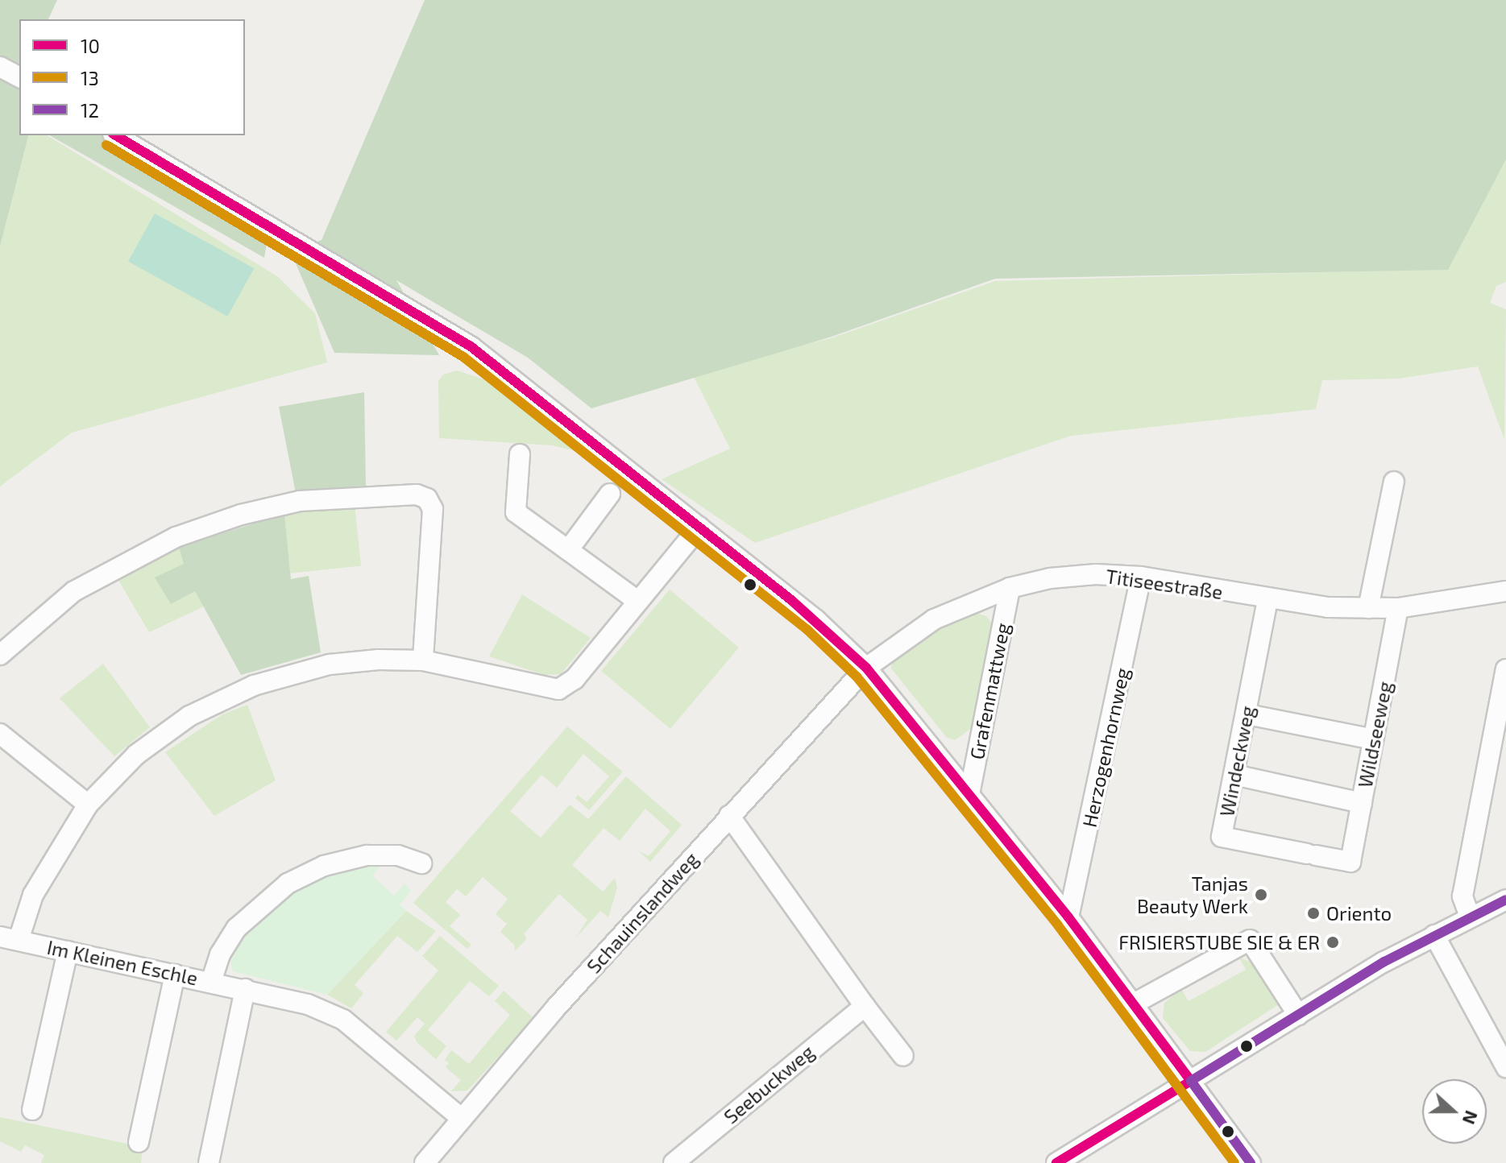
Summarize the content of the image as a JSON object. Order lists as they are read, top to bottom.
{
  "streets": {
    "street": [
      "Titiseestraße",
      "Grafenmattweg",
      "Wildseeweg",
      "Herzogenhornweg",
      "Windeckweg",
      "Schauinslandweg",
      "Im Kleinen Eschle",
      "Seebuckweg"
    ]
  },
  "crossings": [
    ["Titiseestraße", "Grafenmattweg"],
    ["Titiseestraße", "Wildseeweg"],
    ["Titiseestraße", "Herzogenhornweg"],
    ["Titiseestraße", "Windeckweg"],
    ["Titiseestraße", "Schauinslandweg"],
    ["Wildseeweg", "Windeckweg"],
    ["Schauinslandweg", "Im Kleinen Eschle"]
  ],
  "places": ["Tanjas Beauty Werk", "Oriento", "FRISIERSTUBE SIE & ER"],
  "lines": ["transit line 10", "transit line 13", "transit line 12"],
  "legend": ["10", "13", "12"],
  "north": "right"
}
